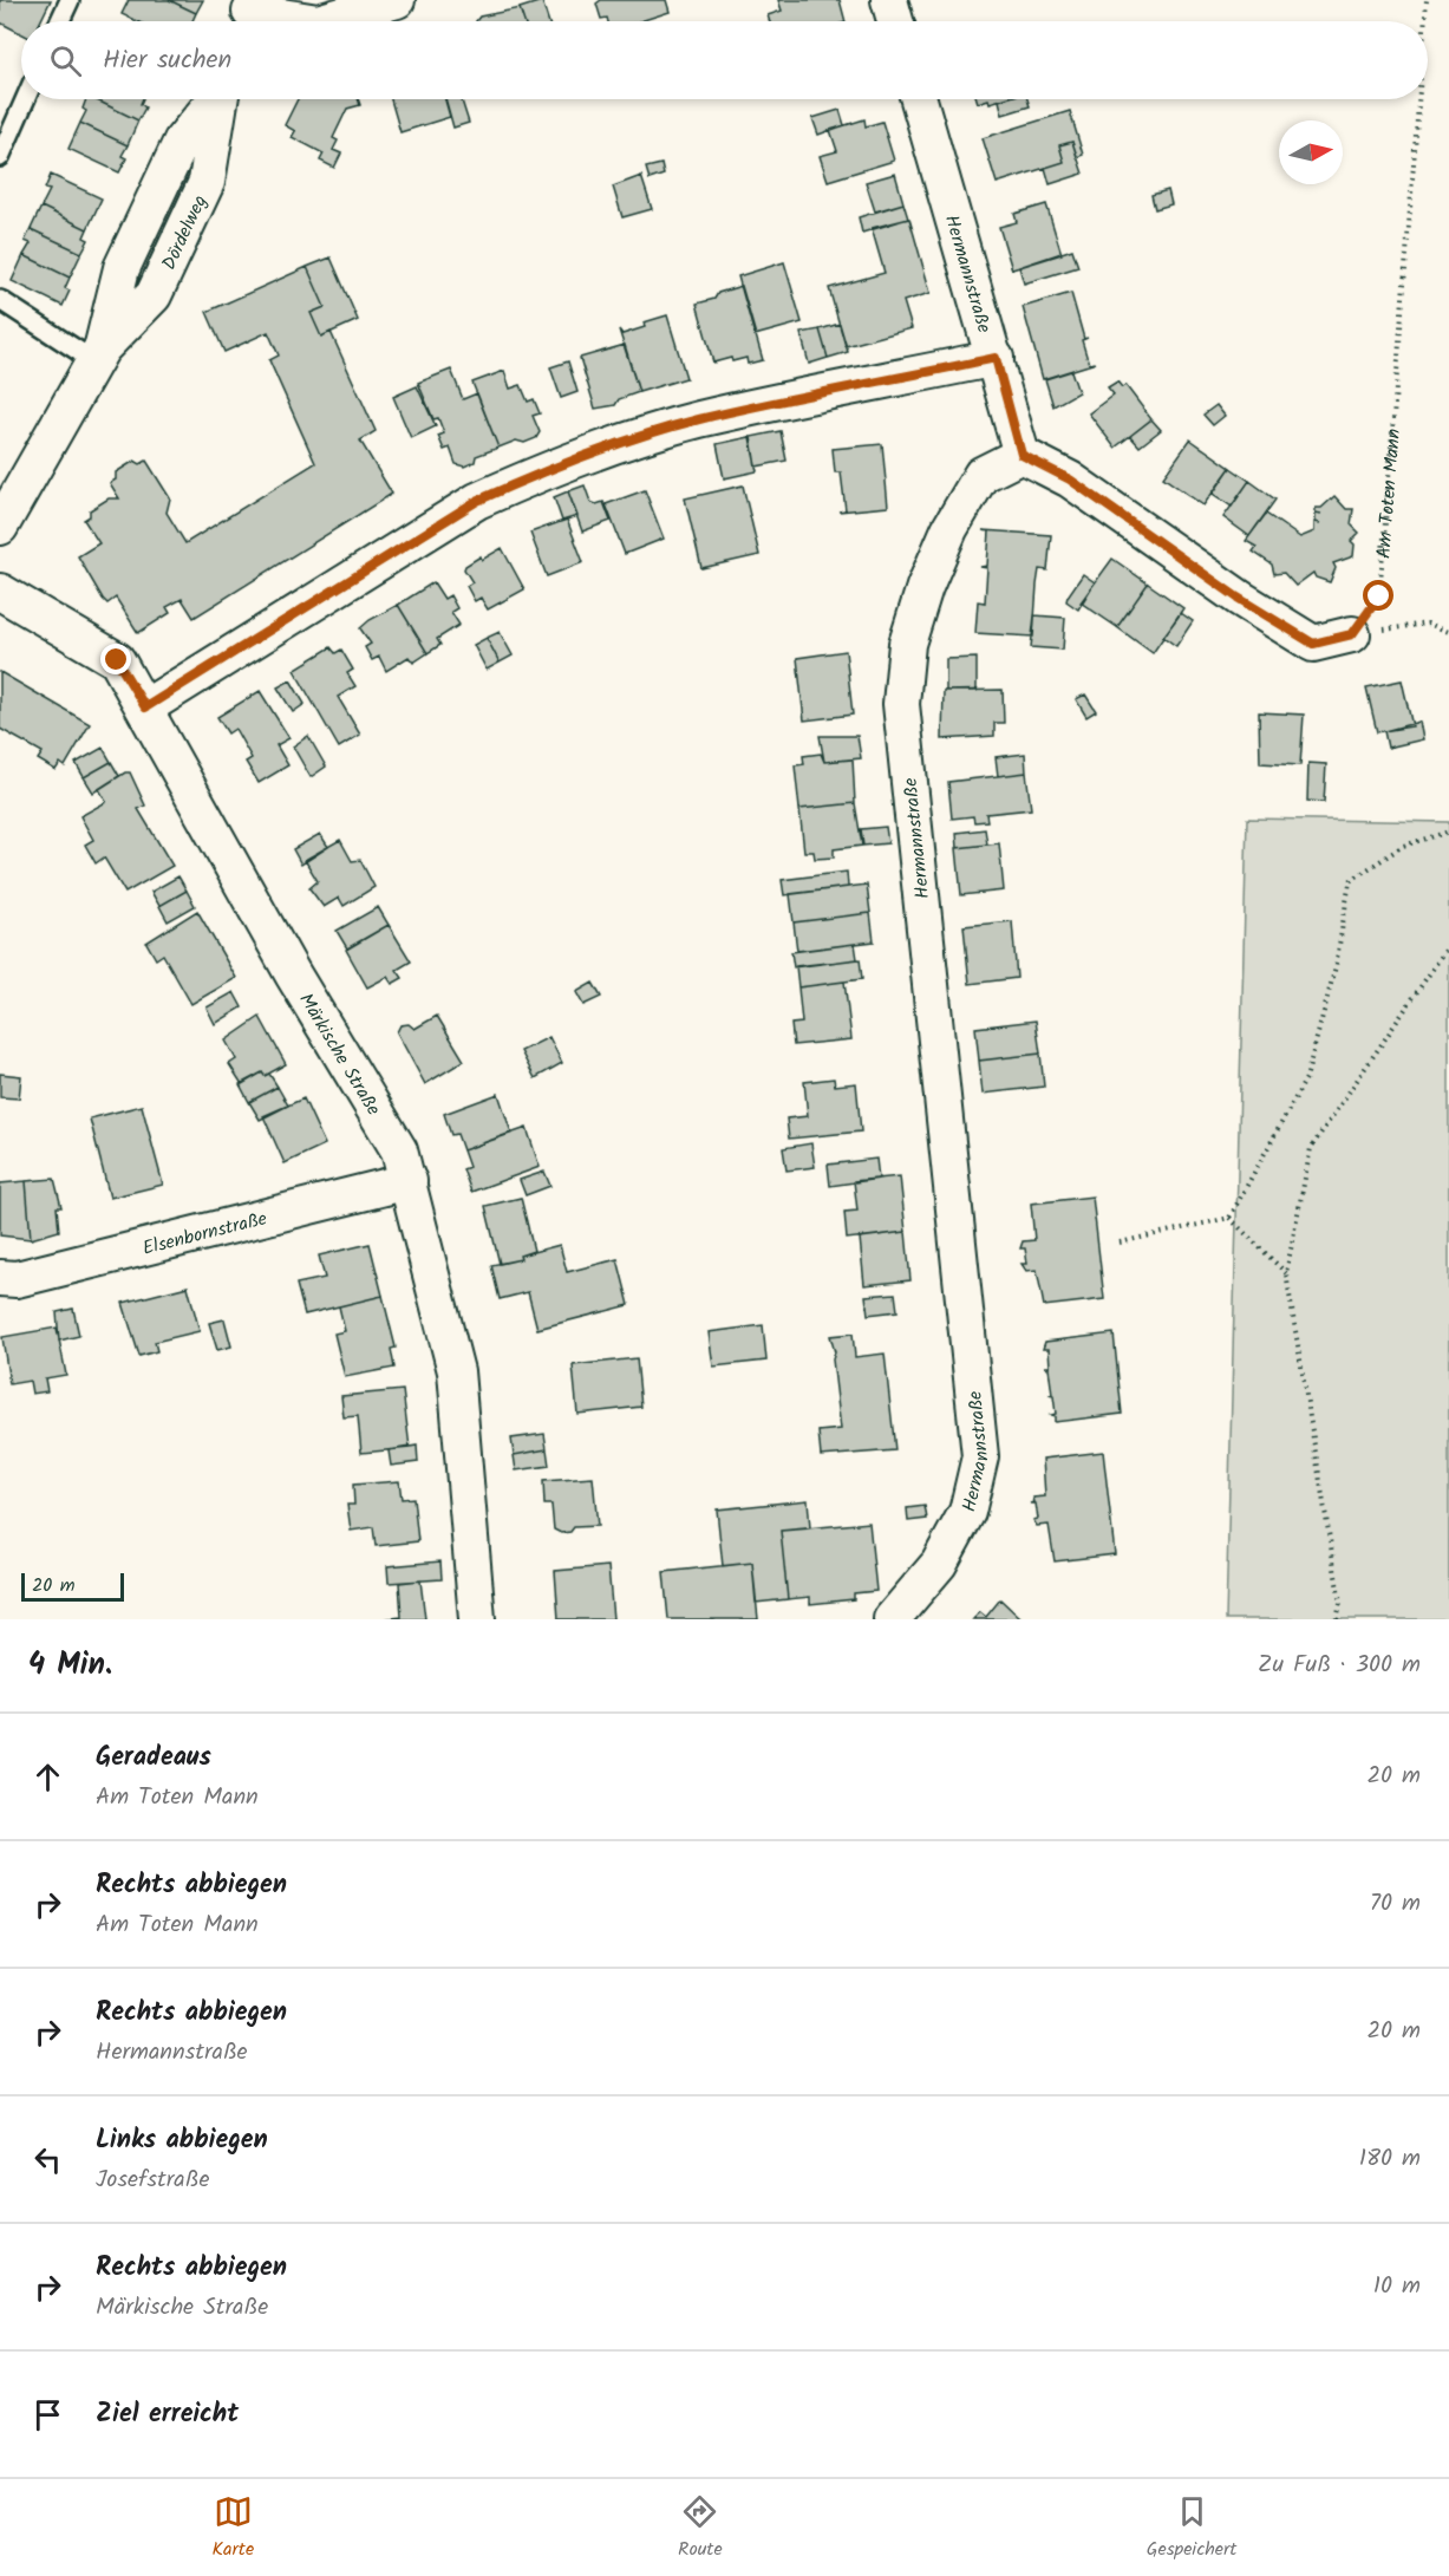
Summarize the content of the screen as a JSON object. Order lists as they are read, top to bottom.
{
  "streets": {
    "street": [
      "Dördelweg",
      "Hermannstraße",
      "Märkische Straße",
      "Elsenbornstraße"
    ],
    "path": ["Am Toten Mann"]
  },
  "crossings": [
    ["Märkische Straße", "Elsenbornstraße"]
  ],
  "scale_bar": "20 m",
  "north": "right",
  "page": {
    "search": "Hier suchen",
    "scale": "20 m",
    "heading": ["4 Min.", "Zu Fuß · 300 m"],
    "list": [
      ["Geradeaus", "Am Toten Mann", "20 m"],
      ["Rechts abbiegen", "Am Toten Mann", "70 m"],
      ["Rechts abbiegen", "Hermannstraße", "20 m"],
      ["Links abbiegen", "Josefstraße", "180 m"],
      ["Rechts abbiegen", "Märkische Straße", "10 m"],
      "Ziel erreicht"
    ],
    "nav": ["Karte", "Route", "Gespeichert"]
  }
}
